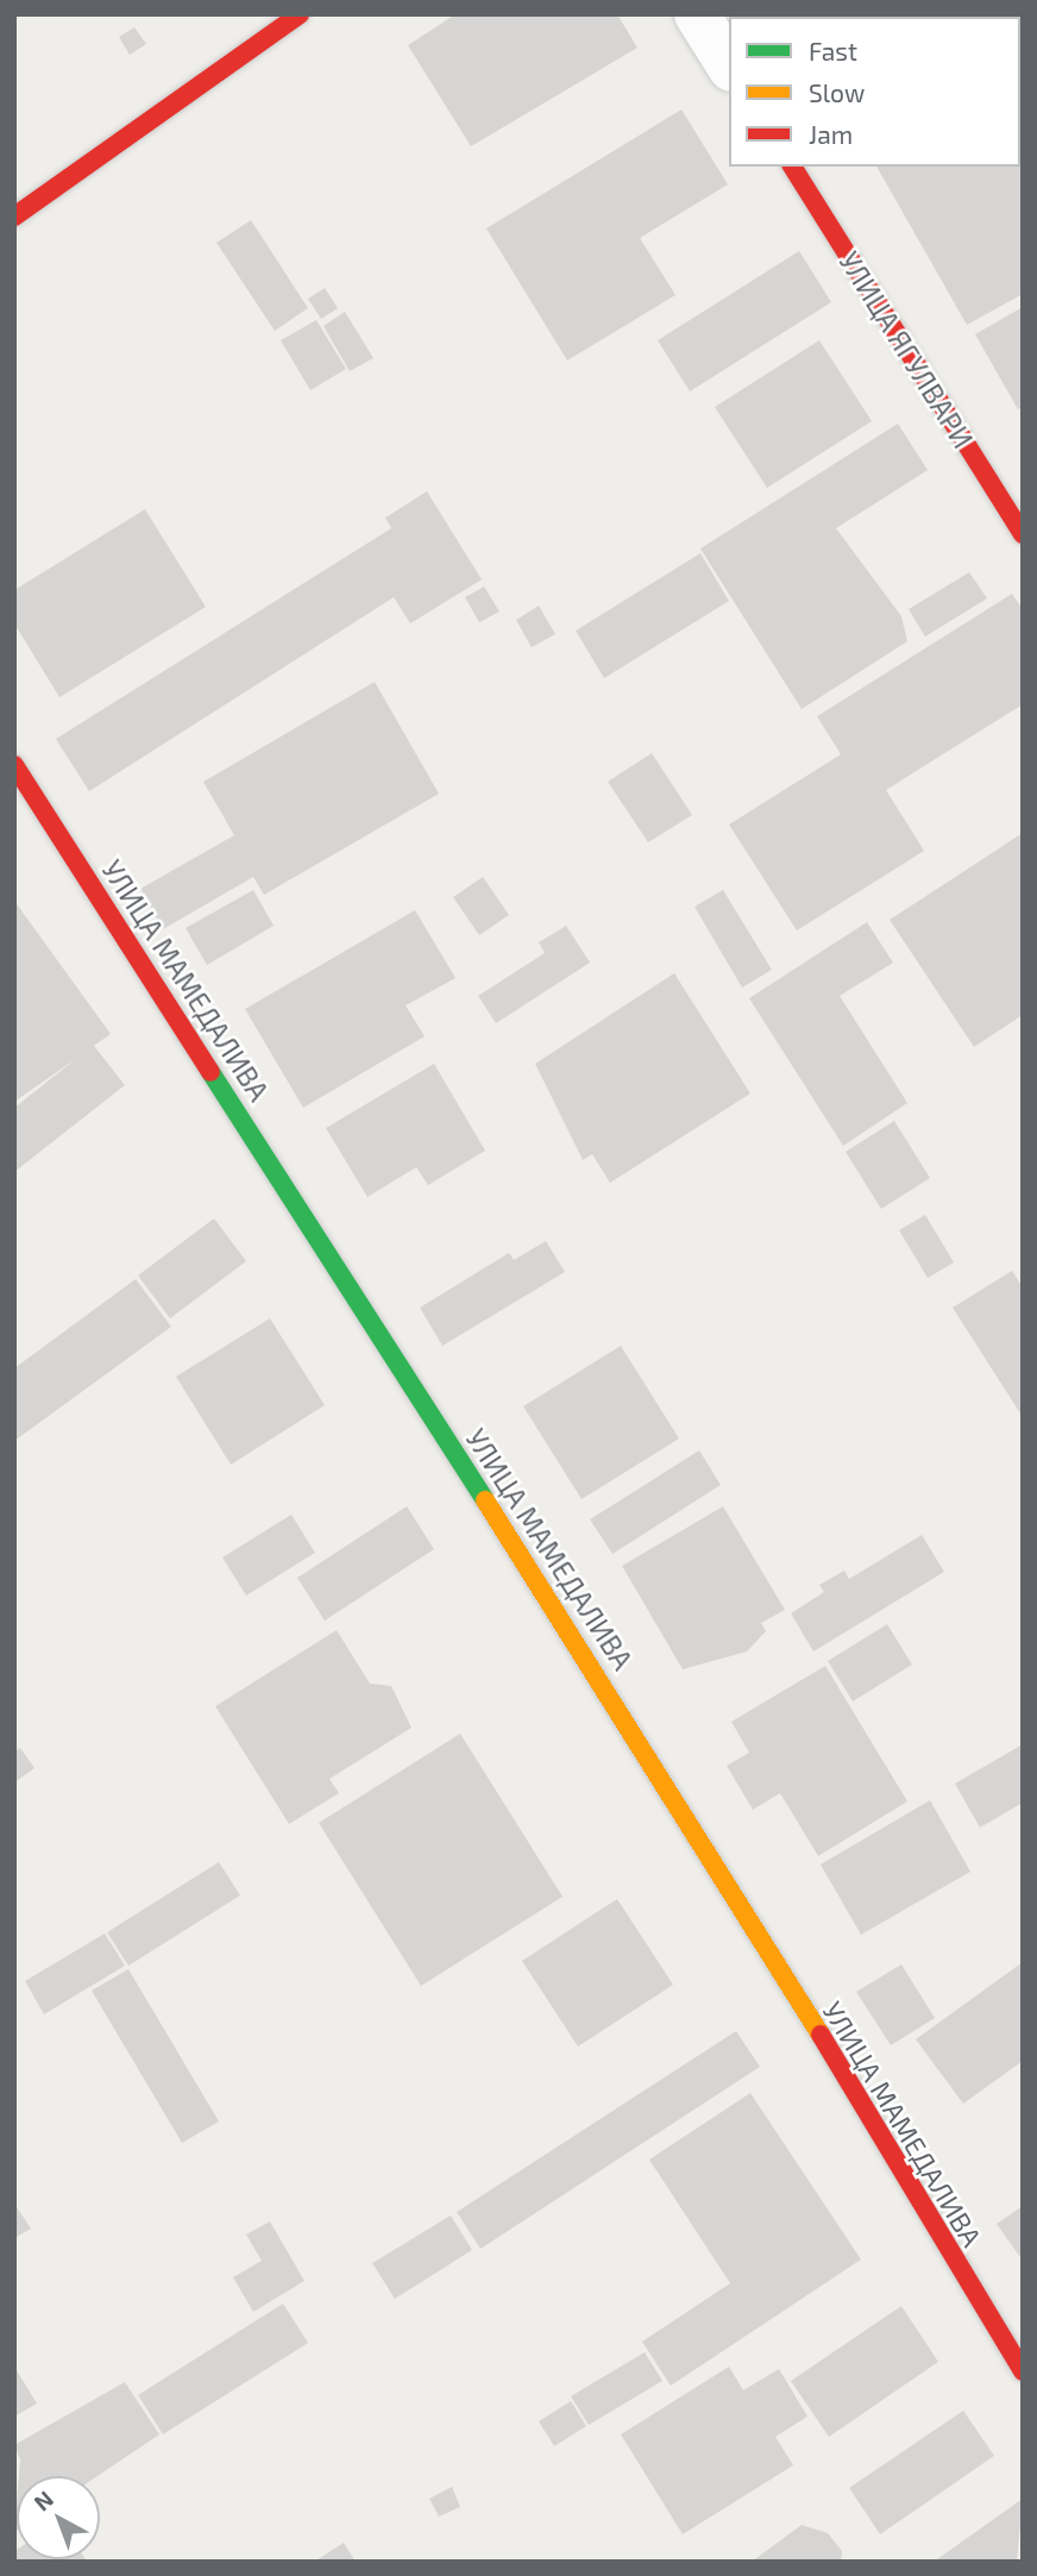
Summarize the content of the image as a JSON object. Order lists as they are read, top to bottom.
{
  "streets": {
    "street": ["УЛИЦА ЯГУЛВАРИ", "УЛИЦА МАМЕДАЛИВА"]
  },
  "legend": ["Fast", "Slow", "Jam"],
  "north": "top left"
}
